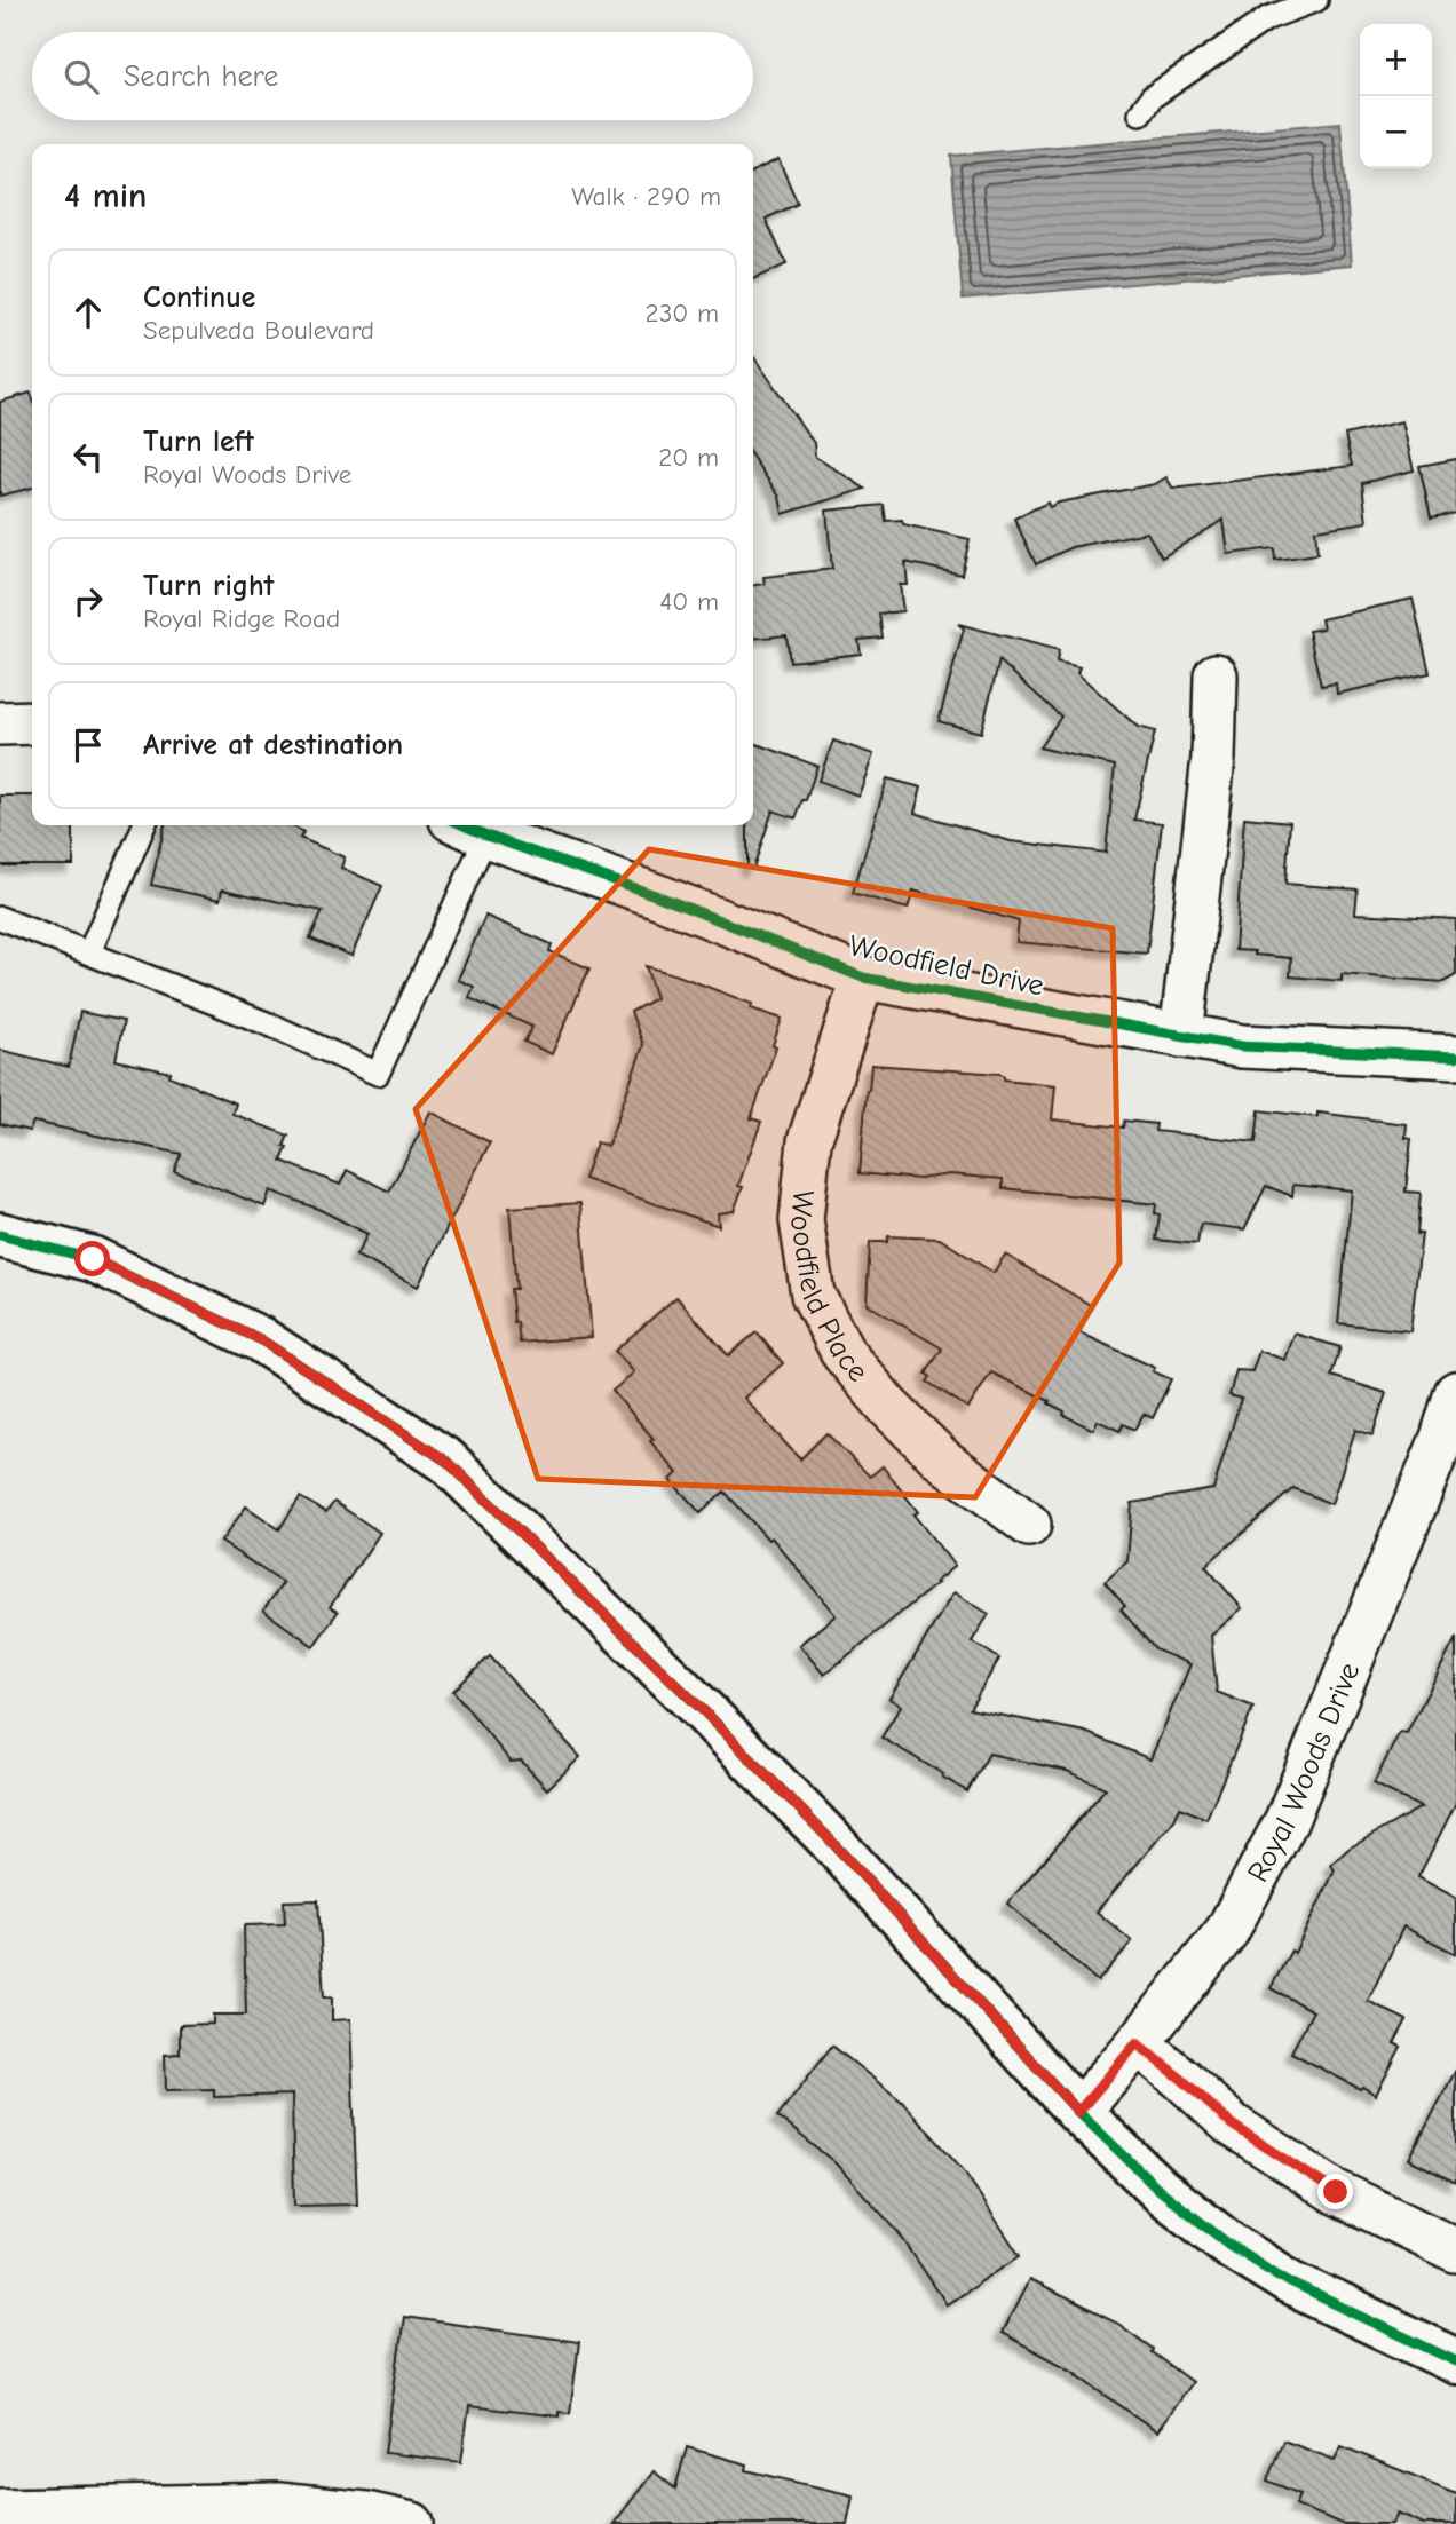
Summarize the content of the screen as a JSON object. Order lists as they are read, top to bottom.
{
  "streets": {
    "street": ["Woodfield Drive", "Woodfield Place", "Royal Woods Drive"]
  },
  "crossings": [
    ["Woodfield Drive", "Woodfield Place"]
  ],
  "page": {
    "map_buttons": ["+", "−"],
    "search": "Search here",
    "heading": ["4 min", "Walk · 290 m"],
    "list": [
      ["Continue", "Sepulveda Boulevard", "230 m"],
      ["Turn left", "Royal Woods Drive", "20 m"],
      ["Turn right", "Royal Ridge Road", "40 m"],
      "Arrive at destination"
    ]
  }
}
